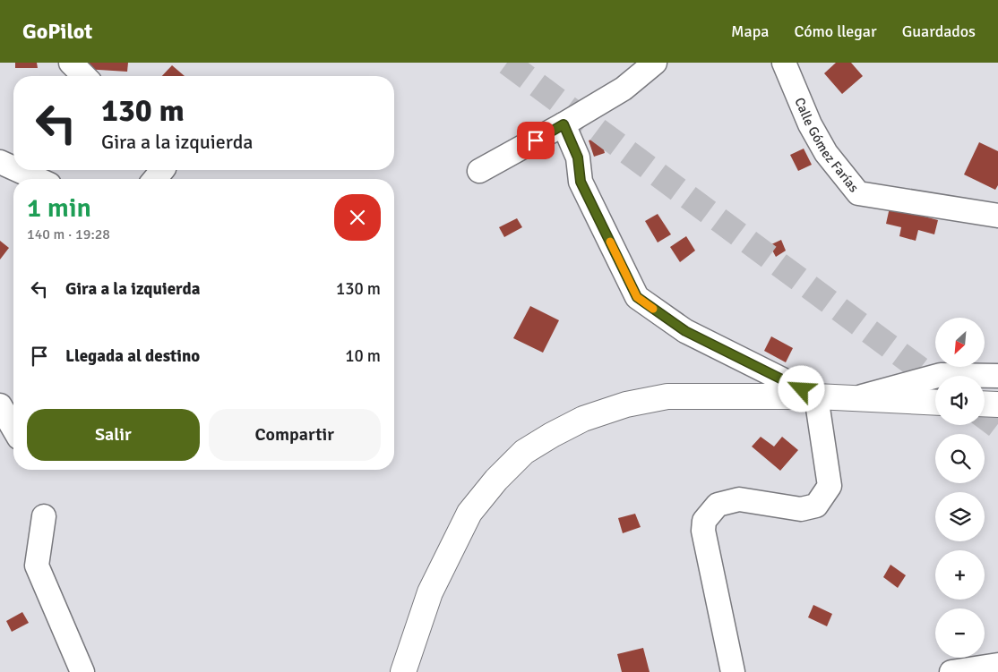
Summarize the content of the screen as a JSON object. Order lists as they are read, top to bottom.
{
  "streets": {
    "street": ["Calle Gómez Farías"]
  },
  "north": "bottom left",
  "page": {
    "header": "GoPilot",
    "nav": ["Mapa", "Cómo llegar", "Guardados"],
    "turn": ["130 m", "Gira a la izquierda"],
    "heading": ["1 min", "140 m · 19:28"],
    "list": [
      {
        "name": "Gira a la izquierda",
        "value": "130 m"
      },
      {
        "name": "Llegada al destino",
        "value": "10 m"
      }
    ],
    "map_buttons": ["+", "−"],
    "buttons": ["Salir", "Compartir"]
  }
}
